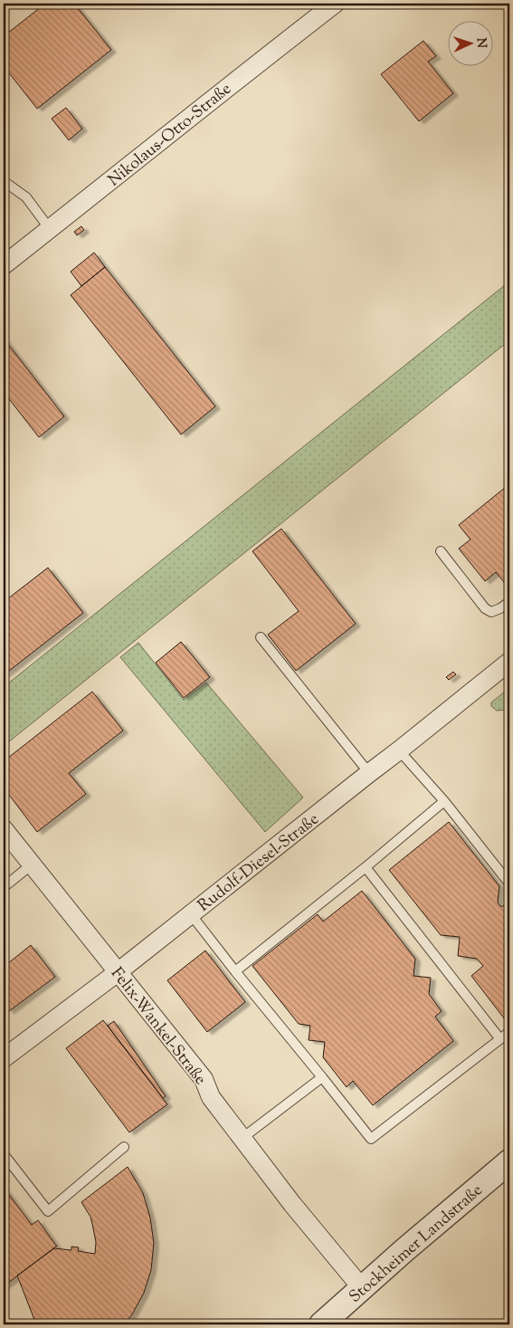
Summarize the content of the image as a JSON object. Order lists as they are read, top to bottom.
{
  "streets": {
    "street": [
      "Nikolaus-Otto-Straße",
      "Rudolf-Diesel-Straße",
      "Felix-Wankel-Straße",
      "Stockheimer Landstraße"
    ]
  },
  "crossings": [
    ["Rudolf-Diesel-Straße", "Felix-Wankel-Straße"],
    ["Felix-Wankel-Straße", "Stockheimer Landstraße"]
  ],
  "north": "right"
}
